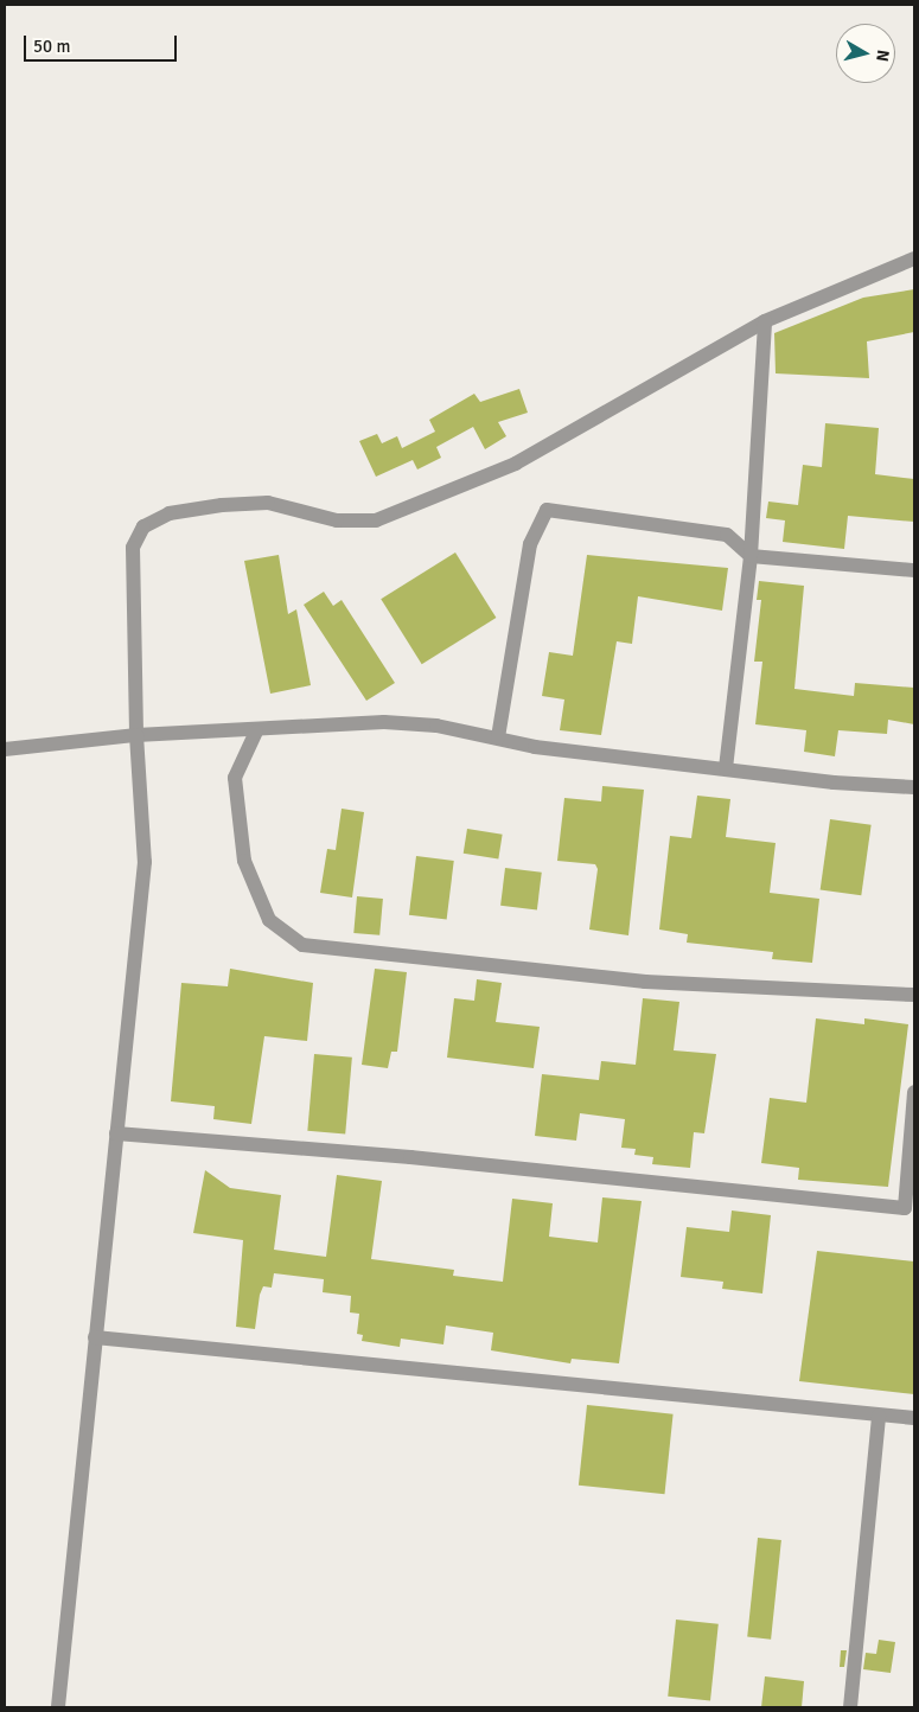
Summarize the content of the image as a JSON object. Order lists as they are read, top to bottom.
{
  "scale_bar": "50 m",
  "north": "right"
}
